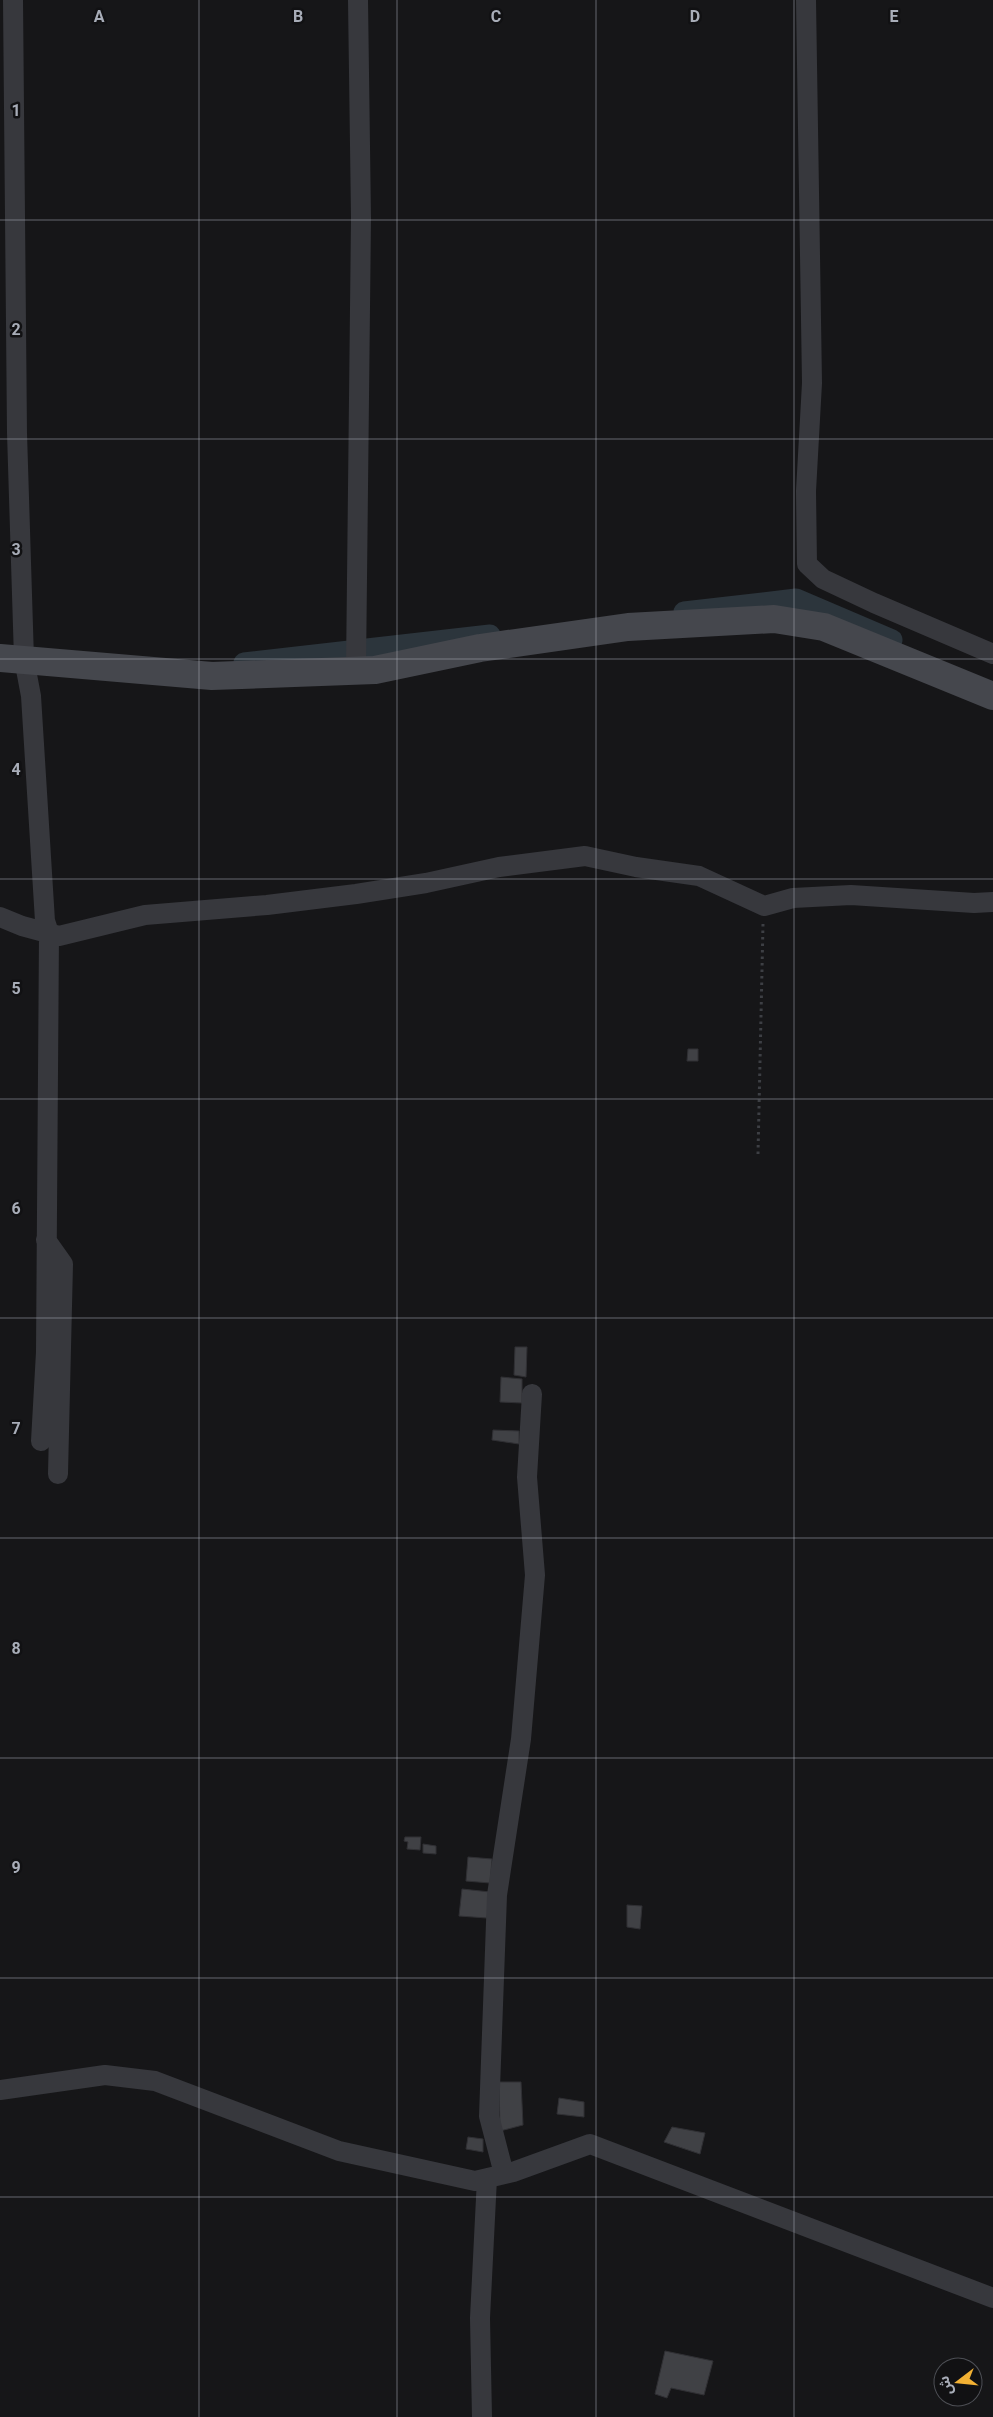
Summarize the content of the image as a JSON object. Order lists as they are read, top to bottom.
{
  "north": "left",
  "grid": {
    "columns": [
      "A",
      "B",
      "C",
      "D",
      "E"
    ],
    "rows": [
      "1",
      "2",
      "3",
      "4",
      "5",
      "6",
      "7",
      "8",
      "9"
    ]
  }
}
